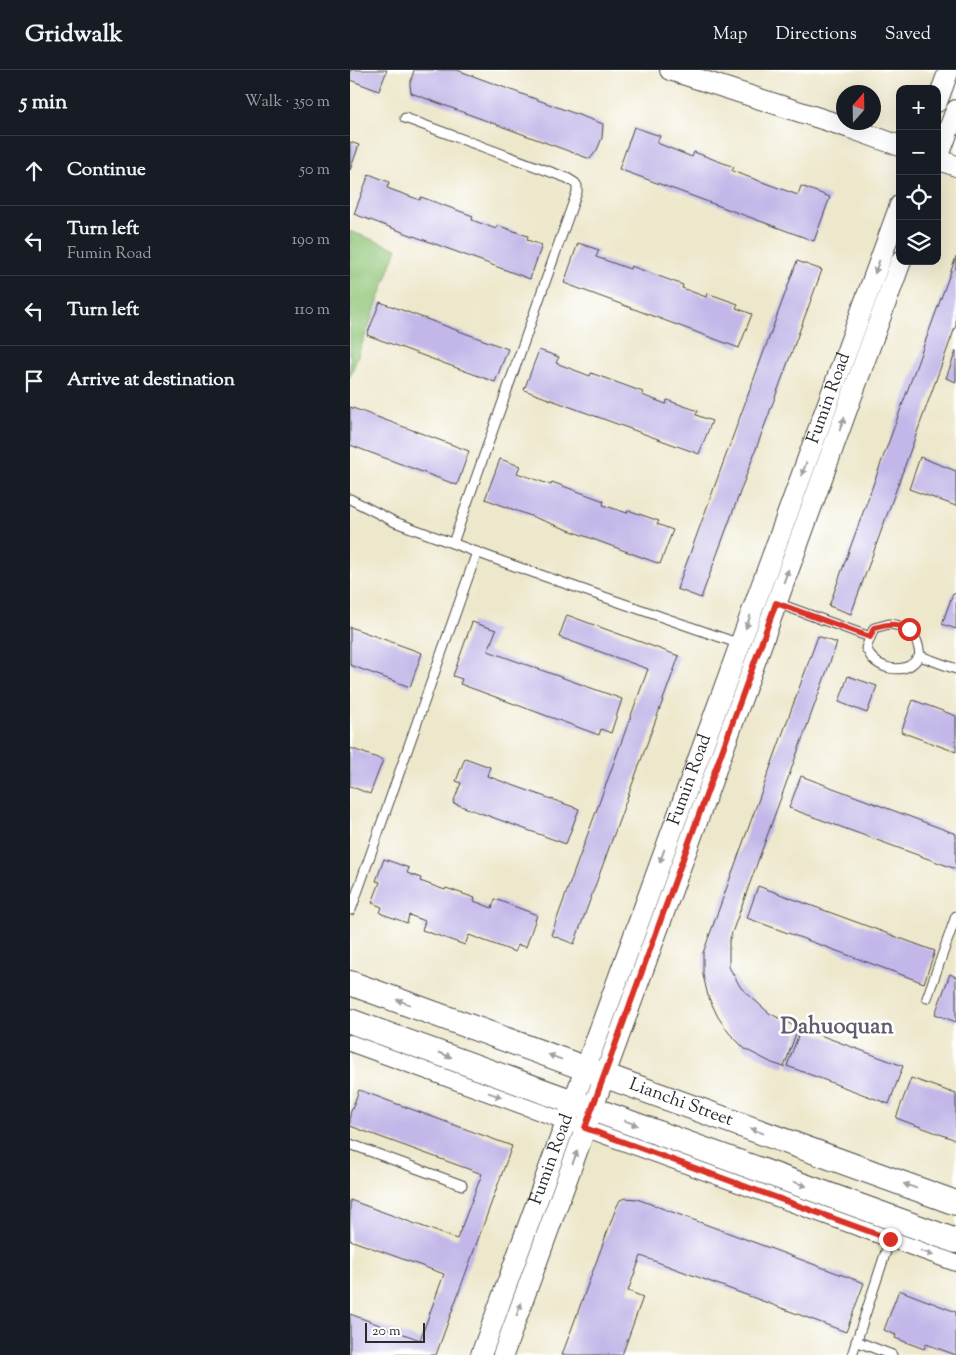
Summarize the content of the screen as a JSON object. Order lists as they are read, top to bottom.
{
  "streets": {
    "main road": ["Lianchi Street"],
    "street": ["Fumin Road"]
  },
  "crossings": [
    ["Fumin Road", "Lianchi Street"]
  ],
  "districts": ["Dahuoquan"],
  "scale_bar": "20 m",
  "north": "top",
  "page": {
    "header": "Gridwalk",
    "nav": ["Map", "Directions", "Saved"],
    "heading": ["5 min", "Walk · 350 m"],
    "map_buttons": ["+", "−"],
    "list": [
      ["Continue", "50 m"],
      ["Turn left", "Fumin Road", "190 m"],
      ["Turn left", "110 m"],
      "Arrive at destination"
    ],
    "scale": "20 m"
  }
}
